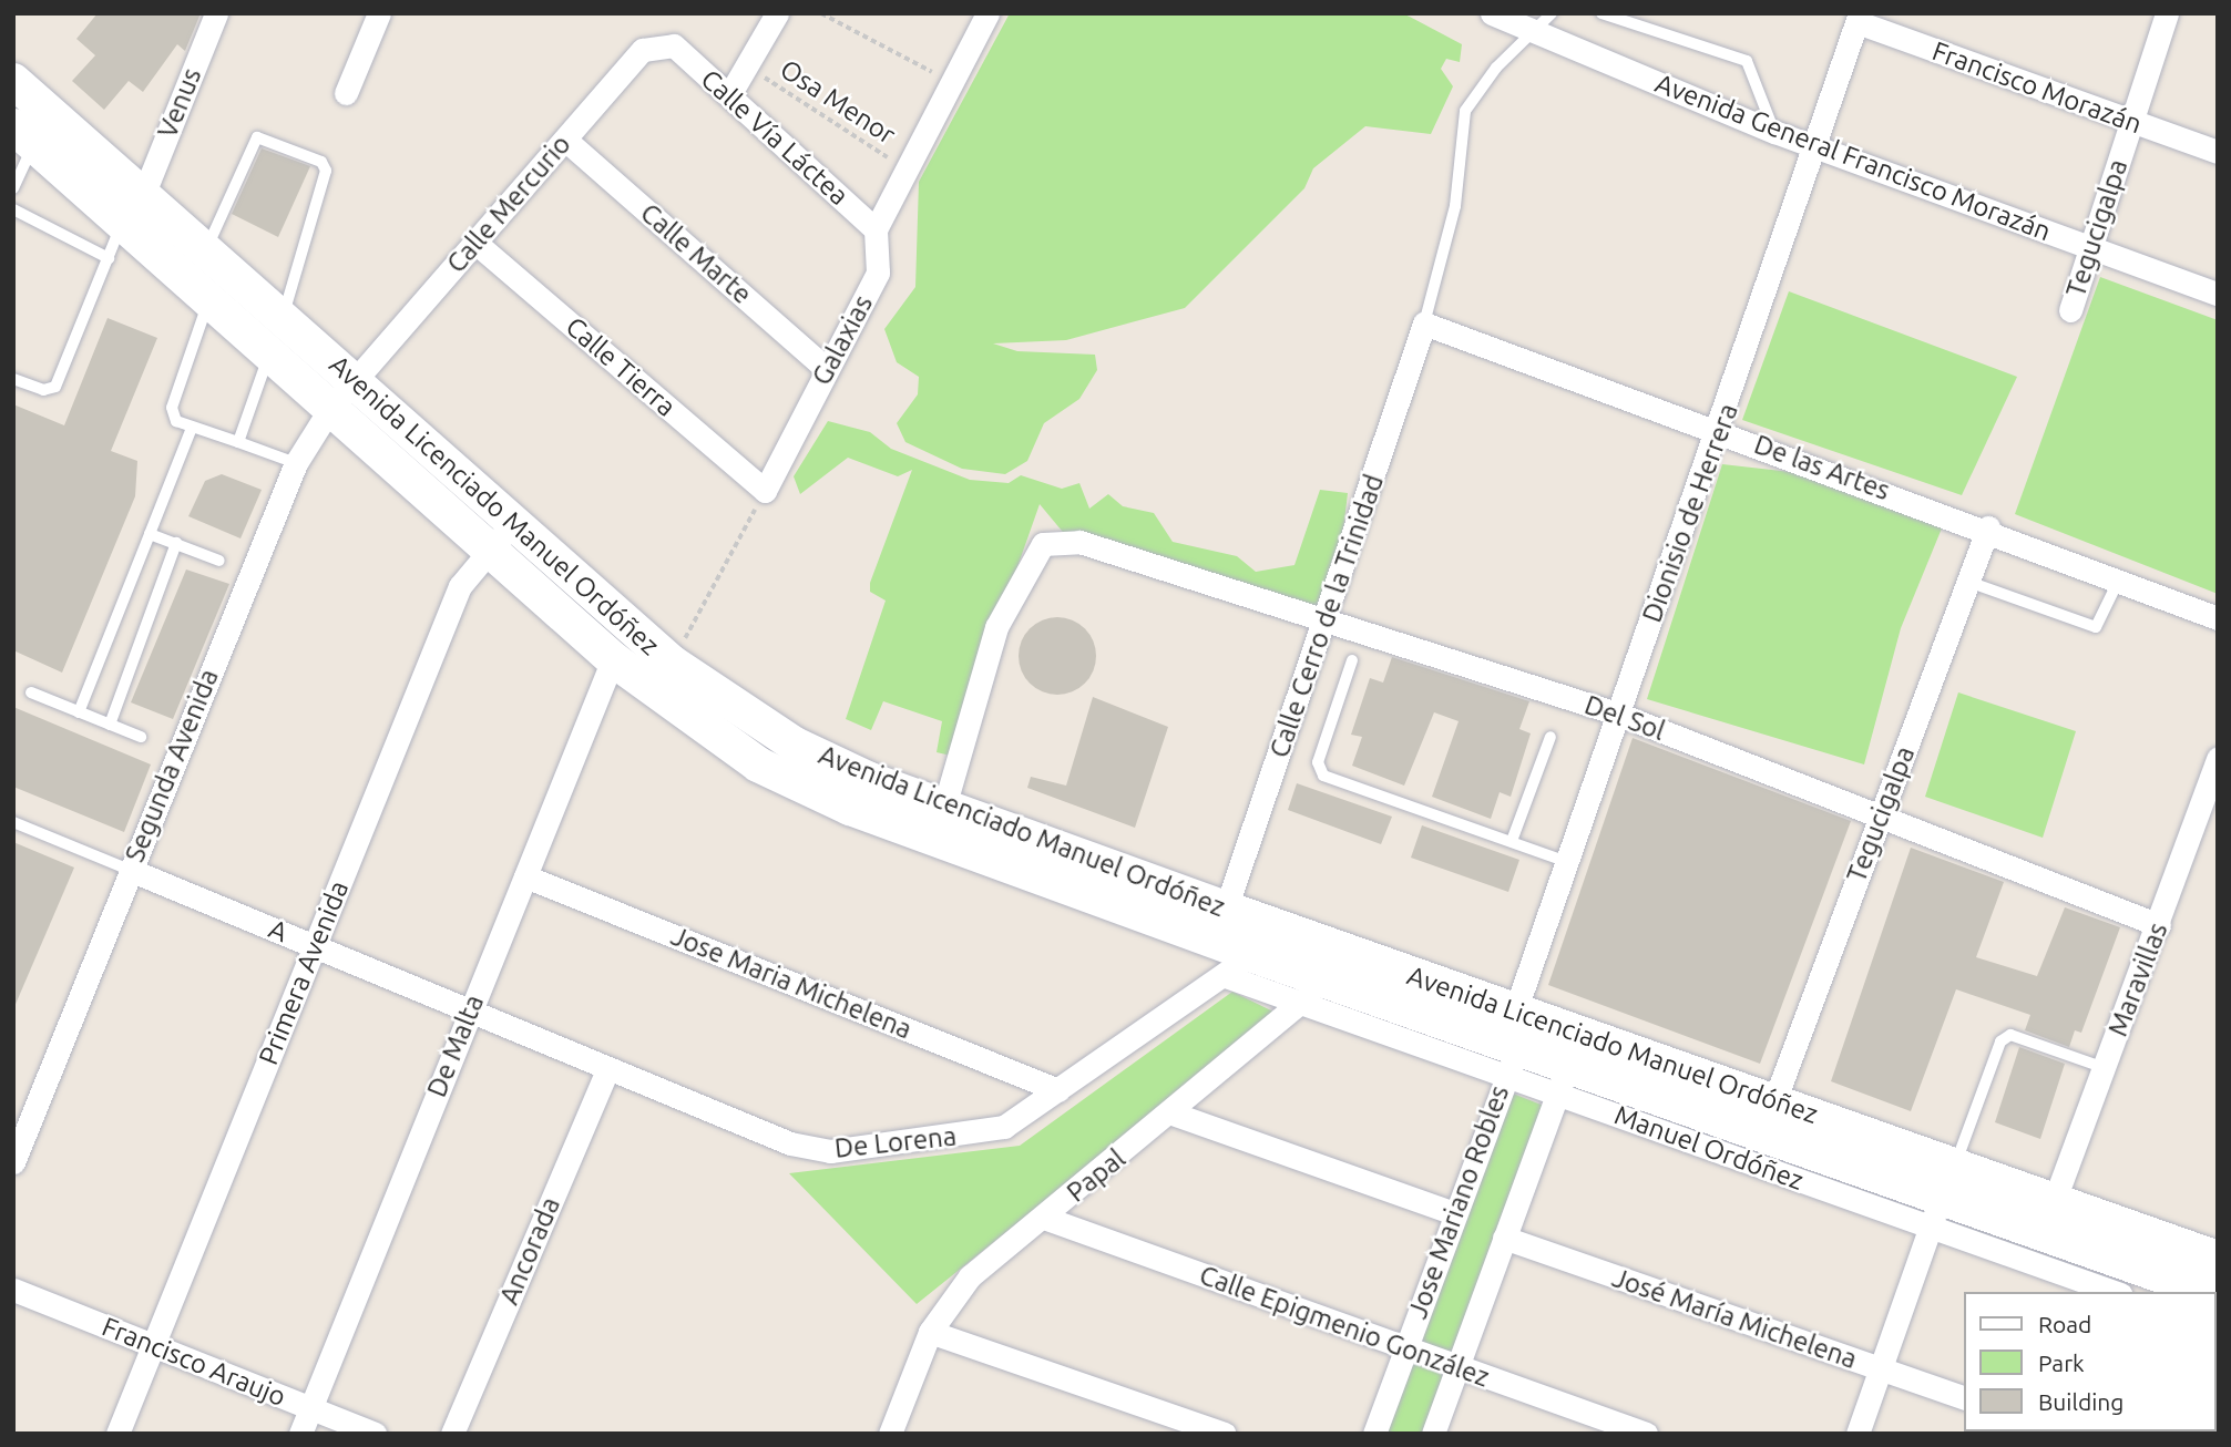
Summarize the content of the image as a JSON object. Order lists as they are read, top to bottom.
{
  "streets": {
    "main road": ["Avenida Licenciado Manuel Ordóñez"],
    "street": [
      "Francisco Morazán",
      "Venus",
      "Calle Vía Láctea",
      "Avenida General Francisco Morazán",
      "Calle Mercurio",
      "Tegucigalpa",
      "Calle Marte",
      "Galaxias",
      "Calle Tierra",
      "De las Artes",
      "Dionisio de Herrera",
      "Calle Cerro de la Trinidad",
      "Del Sol",
      "Segunda Avenida",
      "A",
      "Primera Avenida",
      "Maravillas",
      "Jose Maria Michelena",
      "De Malta",
      "De Lorena",
      "Papal",
      "Jose Mariano Robles",
      "Ancorada",
      "José María Michelena",
      "Calle Epigmenio González",
      "Francisco Araujo"
    ],
    "path": ["Osa Menor"]
  },
  "crossings": [
    ["Francisco Morazán", "Tegucigalpa"],
    ["Francisco Morazán", "Dionisio de Herrera"],
    ["Venus", "Avenida Licenciado Manuel Ordóñez"],
    ["Calle Vía Láctea", "Calle Mercurio"],
    ["Calle Vía Láctea", "Galaxias"],
    ["Avenida General Francisco Morazán", "Tegucigalpa"],
    ["Avenida General Francisco Morazán", "Dionisio de Herrera"],
    ["Calle Mercurio", "Calle Marte"],
    ["Calle Mercurio", "Calle Tierra"],
    ["Calle Mercurio", "Avenida Licenciado Manuel Ordóñez"],
    ["Calle Mercurio", "Segunda Avenida"],
    ["Tegucigalpa", "De las Artes"],
    ["Tegucigalpa", "Avenida Licenciado Manuel Ordóñez"],
    ["Tegucigalpa", "Del Sol"],
    ["Calle Marte", "Galaxias"],
    ["Galaxias", "Calle Tierra"],
    ["De las Artes", "Dionisio de Herrera"],
    ["De las Artes", "Calle Cerro de la Trinidad"],
    ["Avenida Licenciado Manuel Ordóñez", "Dionisio de Herrera"],
    ["Avenida Licenciado Manuel Ordóñez", "Calle Cerro de la Trinidad"],
    ["Avenida Licenciado Manuel Ordóñez", "Del Sol"],
    ["Avenida Licenciado Manuel Ordóñez", "Segunda Avenida"],
    ["Avenida Licenciado Manuel Ordóñez", "Primera Avenida"],
    ["Avenida Licenciado Manuel Ordóñez", "Maravillas"],
    ["Avenida Licenciado Manuel Ordóñez", "De Malta"],
    ["Avenida Licenciado Manuel Ordóñez", "De Lorena"],
    ["Avenida Licenciado Manuel Ordóñez", "Papal"],
    ["Avenida Licenciado Manuel Ordóñez", "Jose Mariano Robles"],
    ["Dionisio de Herrera", "Del Sol"],
    ["Dionisio de Herrera", "Jose Mariano Robles"],
    ["Calle Cerro de la Trinidad", "Del Sol"],
    ["Del Sol", "Maravillas"],
    ["Segunda Avenida", "A"],
    ["A", "Primera Avenida"],
    ["A", "De Malta"],
    ["A", "De Lorena"],
    ["Primera Avenida", "Francisco Araujo"],
    ["Jose Maria Michelena", "De Malta"],
    ["Jose Maria Michelena", "De Lorena"],
    ["De Malta", "De Lorena"],
    ["De Malta", "Francisco Araujo"],
    ["De Lorena", "Ancorada"],
    ["Papal", "Calle Epigmenio González"],
    ["Jose Mariano Robles", "José María Michelena"],
    ["Jose Mariano Robles", "Calle Epigmenio González"]
  ],
  "legend": ["Road", "Park", "Building"]
}
